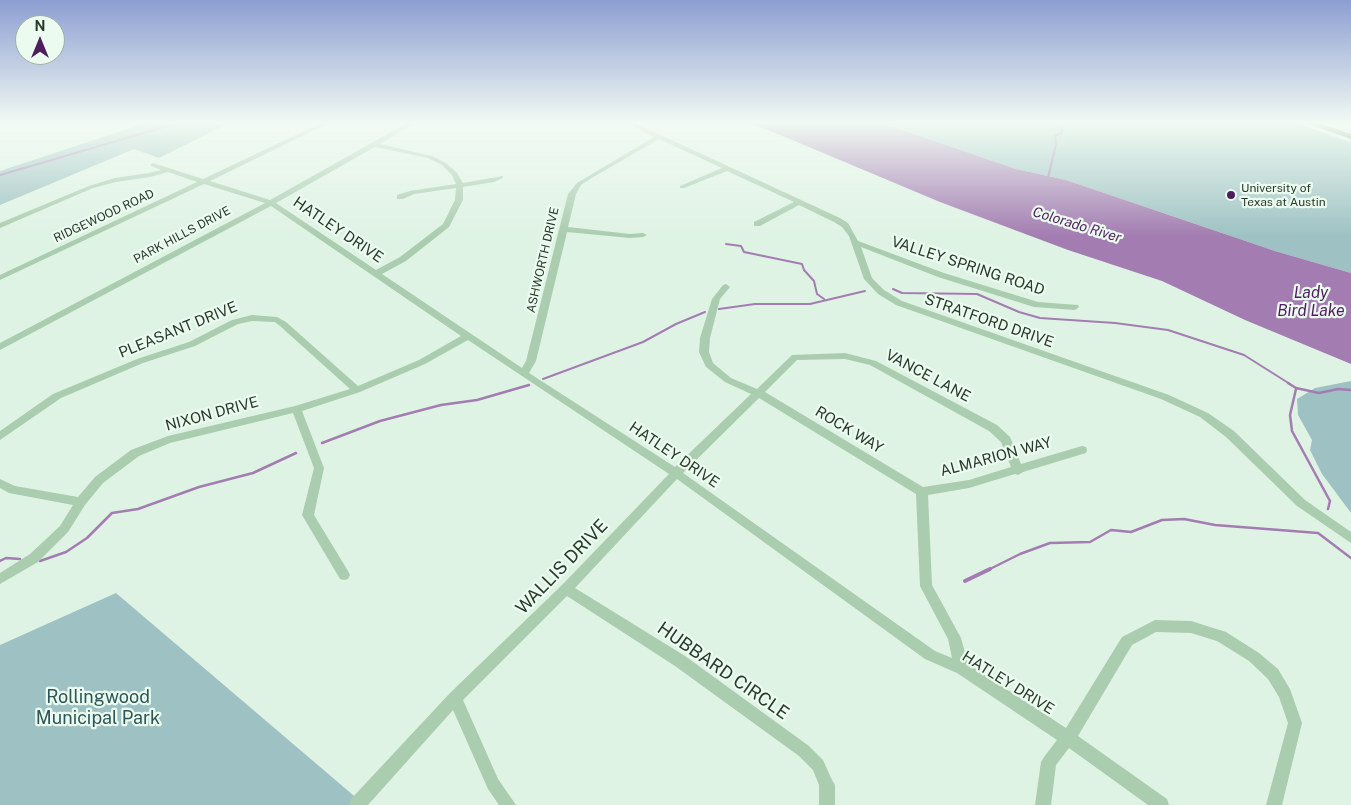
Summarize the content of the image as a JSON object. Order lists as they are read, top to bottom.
{
  "streets": {
    "street": [
      "RIDGEWOOD ROAD",
      "HATLEY DRIVE",
      "PARK HILLS DRIVE",
      "ASHWORTH DRIVE",
      "VALLEY SPRING ROAD",
      "STRATFORD DRIVE",
      "PLEASANT DRIVE",
      "VANCE LANE",
      "NIXON DRIVE",
      "ROCK WAY",
      "ALMARION WAY",
      "WALLIS DRIVE",
      "HUBBARD CIRCLE"
    ]
  },
  "crossings": [
    ["RIDGEWOOD ROAD", "HATLEY DRIVE"],
    ["HATLEY DRIVE", "PARK HILLS DRIVE"],
    ["HATLEY DRIVE", "ASHWORTH DRIVE"],
    ["HATLEY DRIVE", "NIXON DRIVE"],
    ["HATLEY DRIVE", "WALLIS DRIVE"],
    ["VALLEY SPRING ROAD", "STRATFORD DRIVE"],
    ["PLEASANT DRIVE", "NIXON DRIVE"],
    ["VANCE LANE", "ALMARION WAY"],
    ["VANCE LANE", "WALLIS DRIVE"],
    ["ROCK WAY", "ALMARION WAY"],
    ["ROCK WAY", "WALLIS DRIVE"],
    ["WALLIS DRIVE", "HUBBARD CIRCLE"]
  ],
  "water": ["Colorado River", "Lady Bird Lake"],
  "parks": ["Rollingwood Municipal Park"],
  "places": ["University of Texas at Austin"],
  "north": "top"
}
